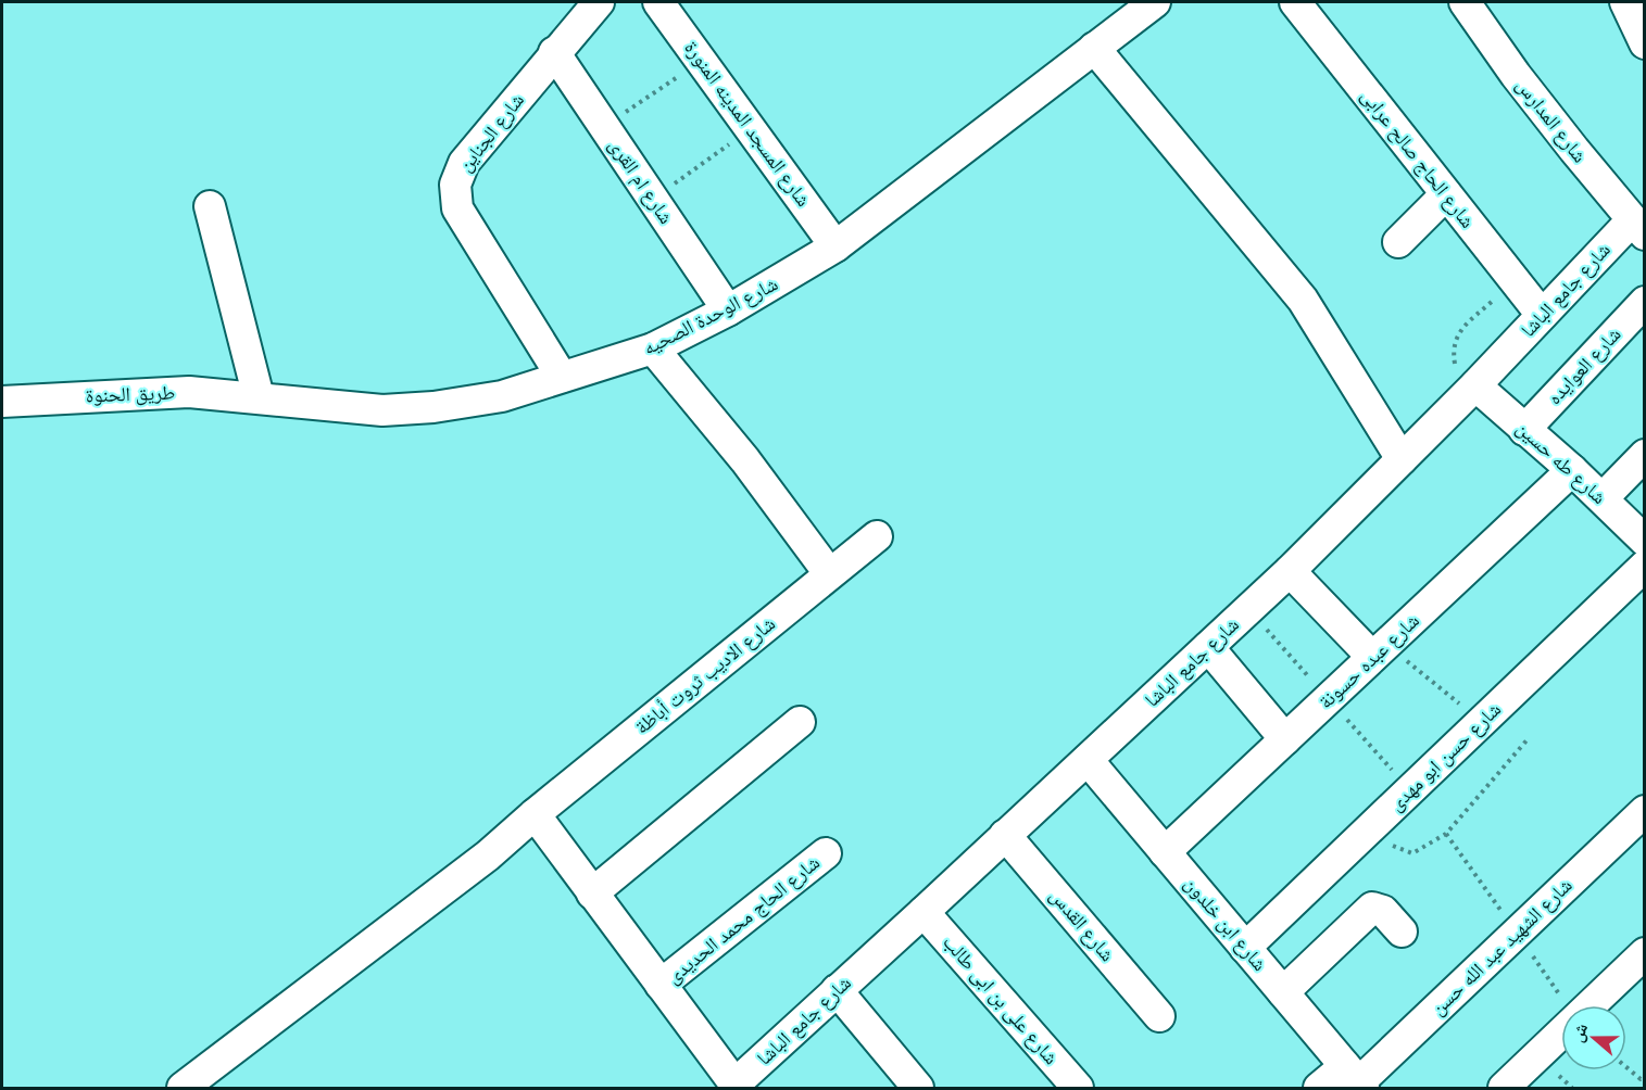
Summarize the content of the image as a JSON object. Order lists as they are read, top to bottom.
{
  "streets": {
    "street": [
      "شارع المدارس",
      "شارع المسجد المدينه المنورة",
      "شارع الجناين",
      "شارع الحاج صالح عرابى",
      "شارع ام القرى",
      "شارع جامع الباشا",
      "شارع الوحدة الصحيه",
      "شارع العوايده",
      "طريق الحنوة",
      "شارع طه حسين",
      "شارع عبده حسونة",
      "شارع الاديب ثروت أباظة",
      "شارع حسن ابو مهدى",
      "شارع الحاج محمد الحديدى",
      "شارع ابن خلدون",
      "شارع القدس",
      "شارع الشهيد عبد الله حسن",
      "شارع على بن ابى طالب"
    ]
  },
  "crossings": [
    ["شارع المدارس", "شارع جامع الباشا"],
    ["شارع المسجد المدينه المنورة", "شارع الوحدة الصحيه"],
    ["شارع الجناين", "شارع ام القرى"],
    ["شارع الجناين", "شارع الوحدة الصحيه"],
    ["شارع الحاج صالح عرابى", "شارع جامع الباشا"],
    ["شارع ام القرى", "شارع الوحدة الصحيه"],
    ["شارع جامع الباشا", "شارع طه حسين"],
    ["شارع جامع الباشا", "شارع ابن خلدون"],
    ["شارع جامع الباشا", "شارع القدس"],
    ["شارع جامع الباشا", "شارع على بن ابى طالب"],
    ["شارع الوحدة الصحيه", "طريق الحنوة"],
    ["شارع العوايده", "شارع طه حسين"],
    ["شارع طه حسين", "شارع عبده حسونة"],
    ["شارع عبده حسونة", "شارع ابن خلدون"],
    ["شارع حسن ابو مهدى", "شارع ابن خلدون"],
    ["شارع ابن خلدون", "شارع الشهيد عبد الله حسن"]
  ],
  "north": "left"
}
